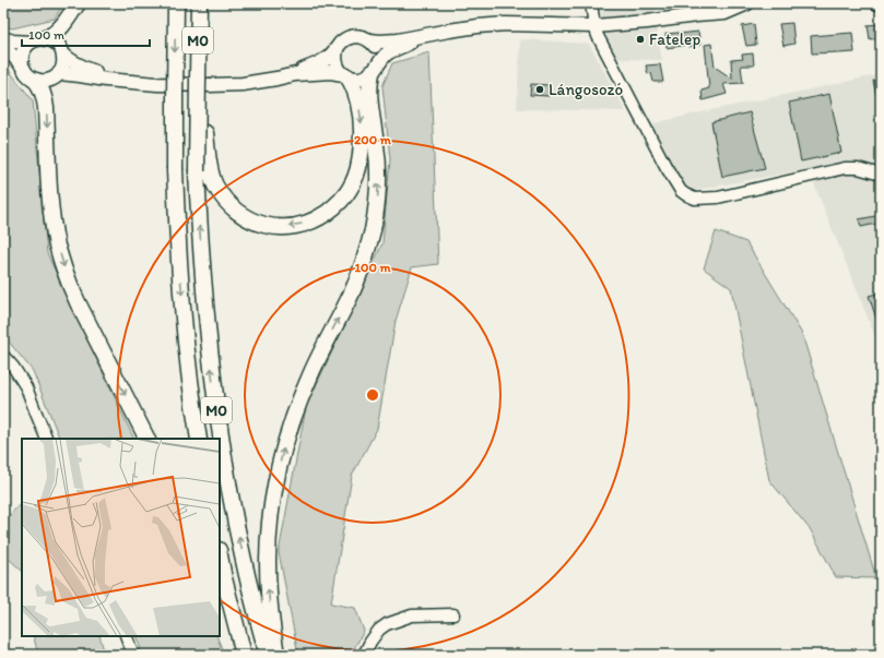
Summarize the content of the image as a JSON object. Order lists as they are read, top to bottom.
{
  "streets": {
    "highway": ["M0"]
  },
  "places": ["Fatelep", "Lángosozó"],
  "scale_bar": "100 m",
  "rings": ["200 m", "100 m"]
}
